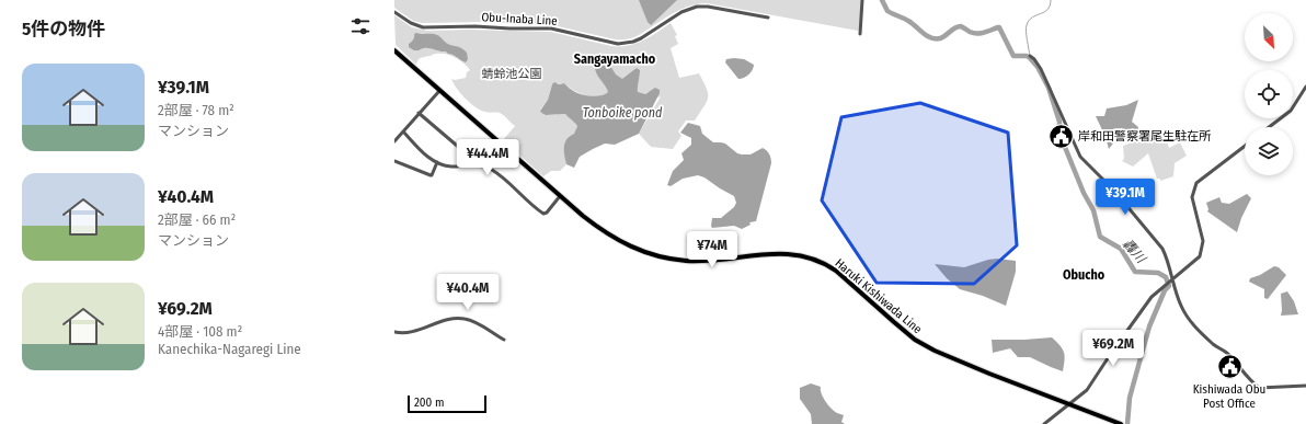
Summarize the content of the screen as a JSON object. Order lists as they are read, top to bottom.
{
  "streets": {
    "main road": ["Haruki Kishiwada Line"],
    "street": ["Obu-Inaba Line"]
  },
  "districts": ["Sangayamacho", "Obucho"],
  "water": ["Tonboike pond", "轟川"],
  "parks": ["蜻蛉池公園"],
  "places": {
    "public building": ["岸和田警察署尾生駐在所", "Kishiwada Obu Post Office"]
  },
  "scale_bar": "200 m",
  "north": "bottom right",
  "page": {
    "heading": "5件の物件",
    "list": [
      {
        "name": "¥39.1M",
        "note": "2部屋 · 78 m² · マンション"
      },
      {
        "name": "¥40.4M",
        "note": "2部屋 · 66 m² · マンション"
      },
      {
        "name": "¥69.2M",
        "note": "4部屋 · 108 m² · Kanechika-Nagaregi Line"
      }
    ],
    "price": [
      "¥44.4M",
      "¥39.1M",
      "¥74M",
      "¥40.4M",
      "¥69.2M"
    ],
    "scale": "200 m"
  }
}
